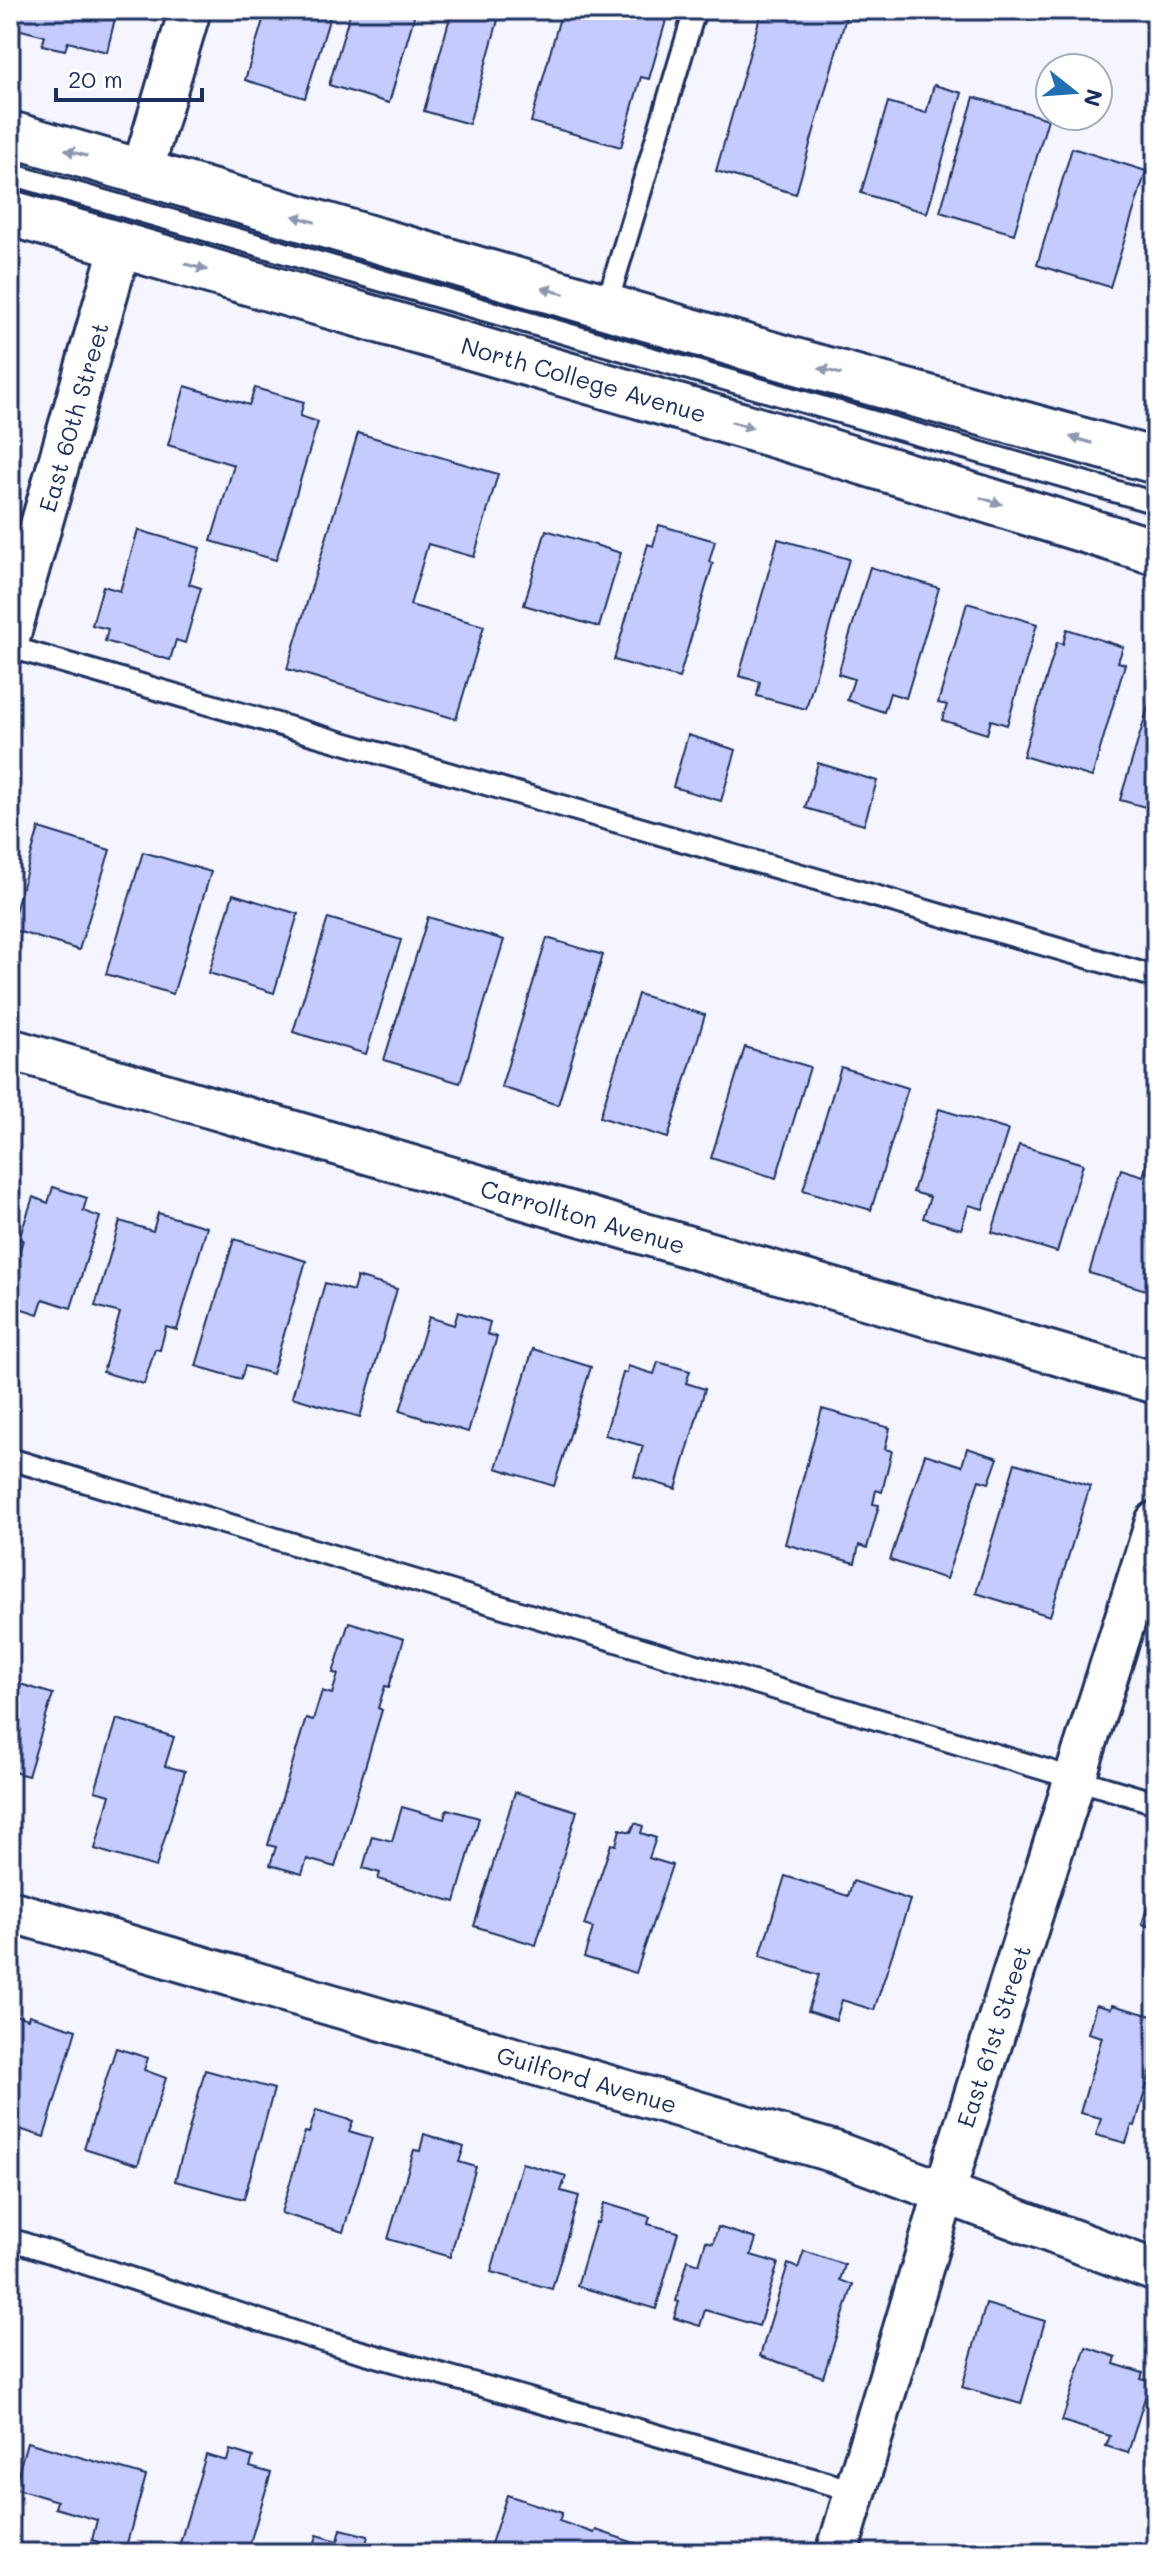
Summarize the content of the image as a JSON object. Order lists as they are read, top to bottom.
{
  "streets": {
    "main road": ["North College Avenue"],
    "street": [
      "East 60th Street",
      "Carrollton Avenue",
      "East 61st Street",
      "Guilford Avenue"
    ]
  },
  "crossings": [
    ["North College Avenue", "East 60th Street"],
    ["East 61st Street", "Guilford Avenue"]
  ],
  "scale_bar": "20 m",
  "north": "right"
}
